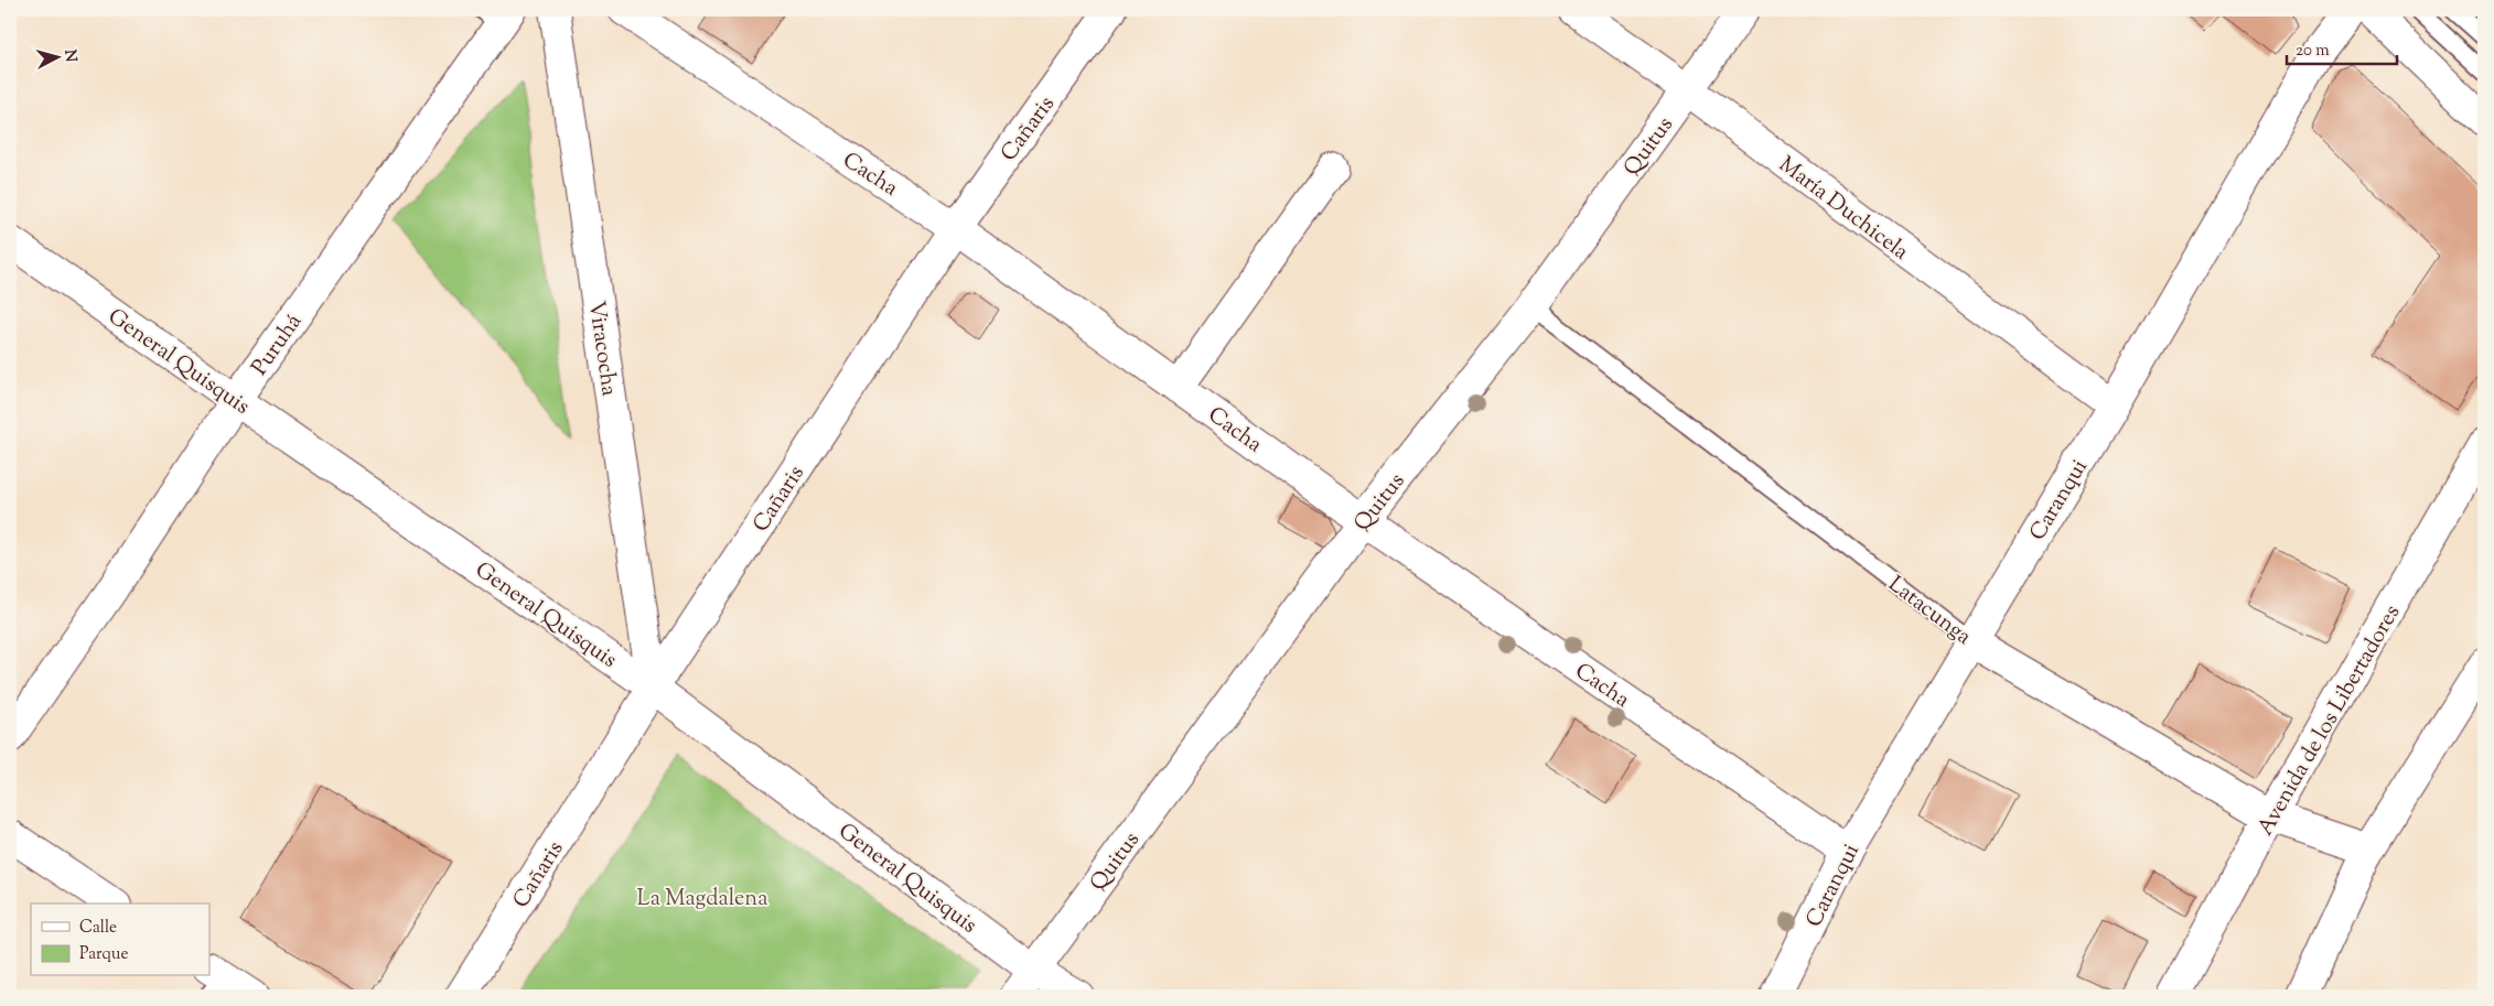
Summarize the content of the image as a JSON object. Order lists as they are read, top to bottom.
{
  "streets": {
    "street": [
      "Cañaris",
      "Quitus",
      "Cacha",
      "María Duchicela",
      "Puruhá",
      "Viracocha",
      "General Quisquis",
      "Caranqui",
      "Latacunga",
      "Avenida de los Libertadores"
    ]
  },
  "crossings": [
    ["Cañaris", "Cacha"],
    ["Cañaris", "Viracocha"],
    ["Cañaris", "General Quisquis"],
    ["Quitus", "Cacha"],
    ["Quitus", "María Duchicela"],
    ["Quitus", "General Quisquis"],
    ["Quitus", "Latacunga"],
    ["Cacha", "Caranqui"],
    ["María Duchicela", "Caranqui"],
    ["Puruhá", "General Quisquis"],
    ["Viracocha", "General Quisquis"],
    ["Caranqui", "Latacunga"],
    ["Latacunga", "Avenida de los Libertadores"]
  ],
  "parks": ["La Magdalena"],
  "legend": ["Calle", "Parque"],
  "scale_bar": "20 m",
  "north": "right"
}
